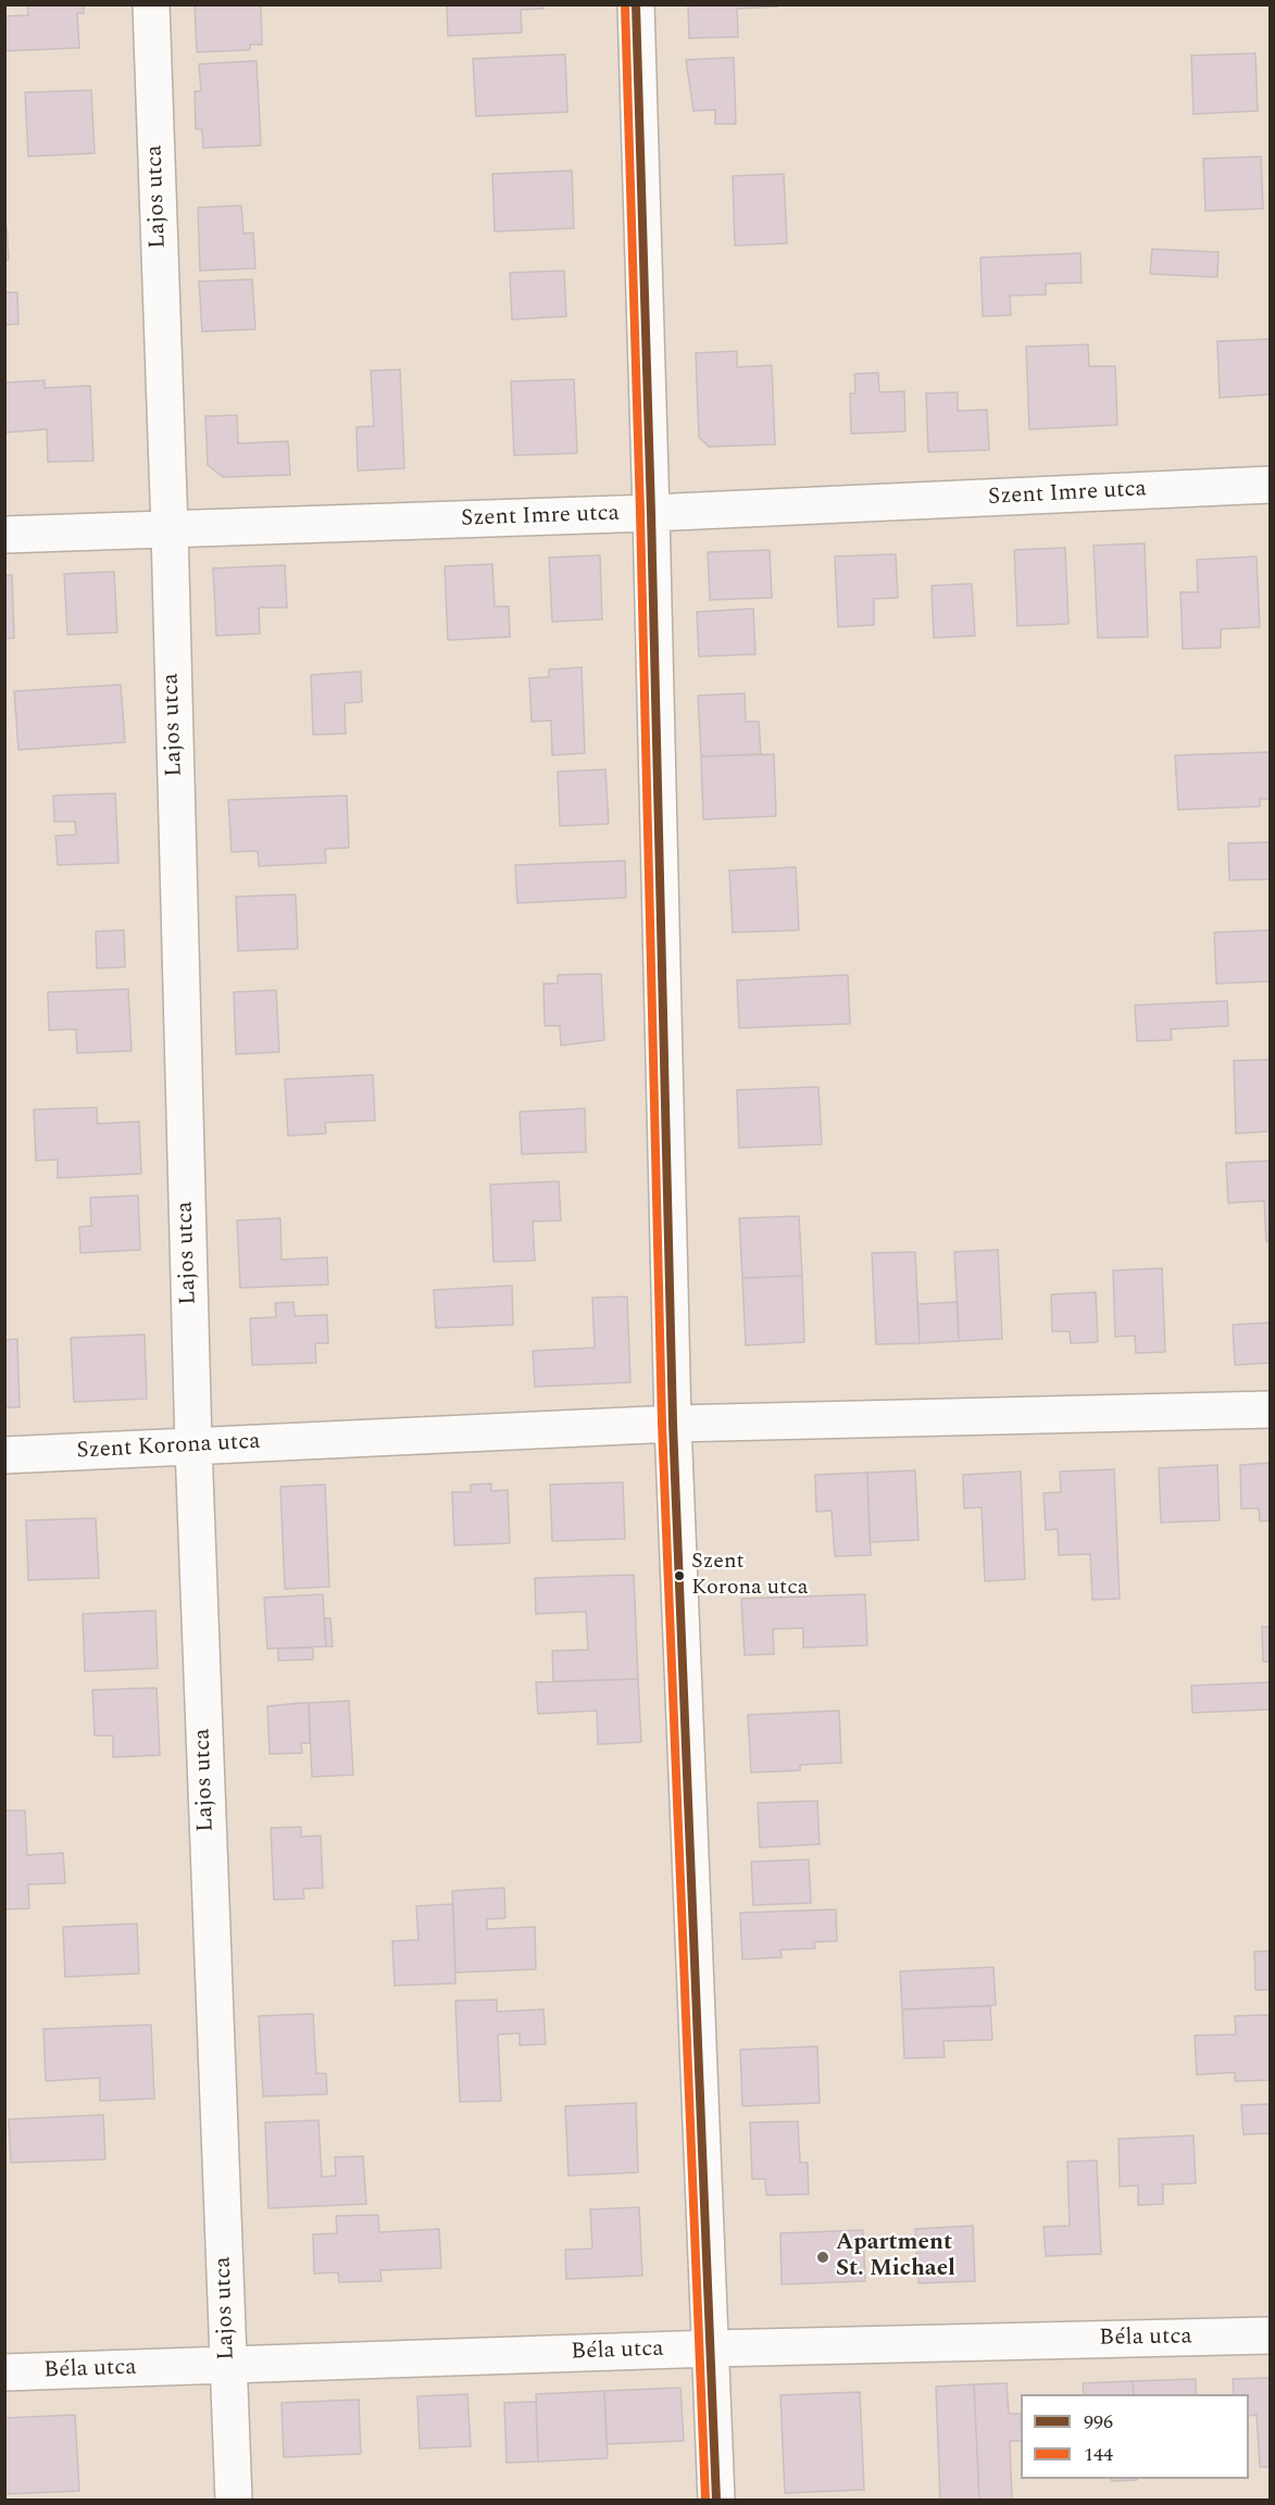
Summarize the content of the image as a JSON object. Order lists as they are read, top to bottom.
{
  "streets": {
    "street": [
      "Lajos utca",
      "Szent Imre utca",
      "Szent Korona utca",
      "Béla utca"
    ]
  },
  "crossings": [
    ["Lajos utca", "Szent Imre utca"],
    ["Lajos utca", "Szent Korona utca"],
    ["Lajos utca", "Béla utca"]
  ],
  "places": ["Szent Korona utca", "Apartment St. Michael"],
  "lines": ["transit line 996", "transit line 144"],
  "legend": ["996", "144"]
}
